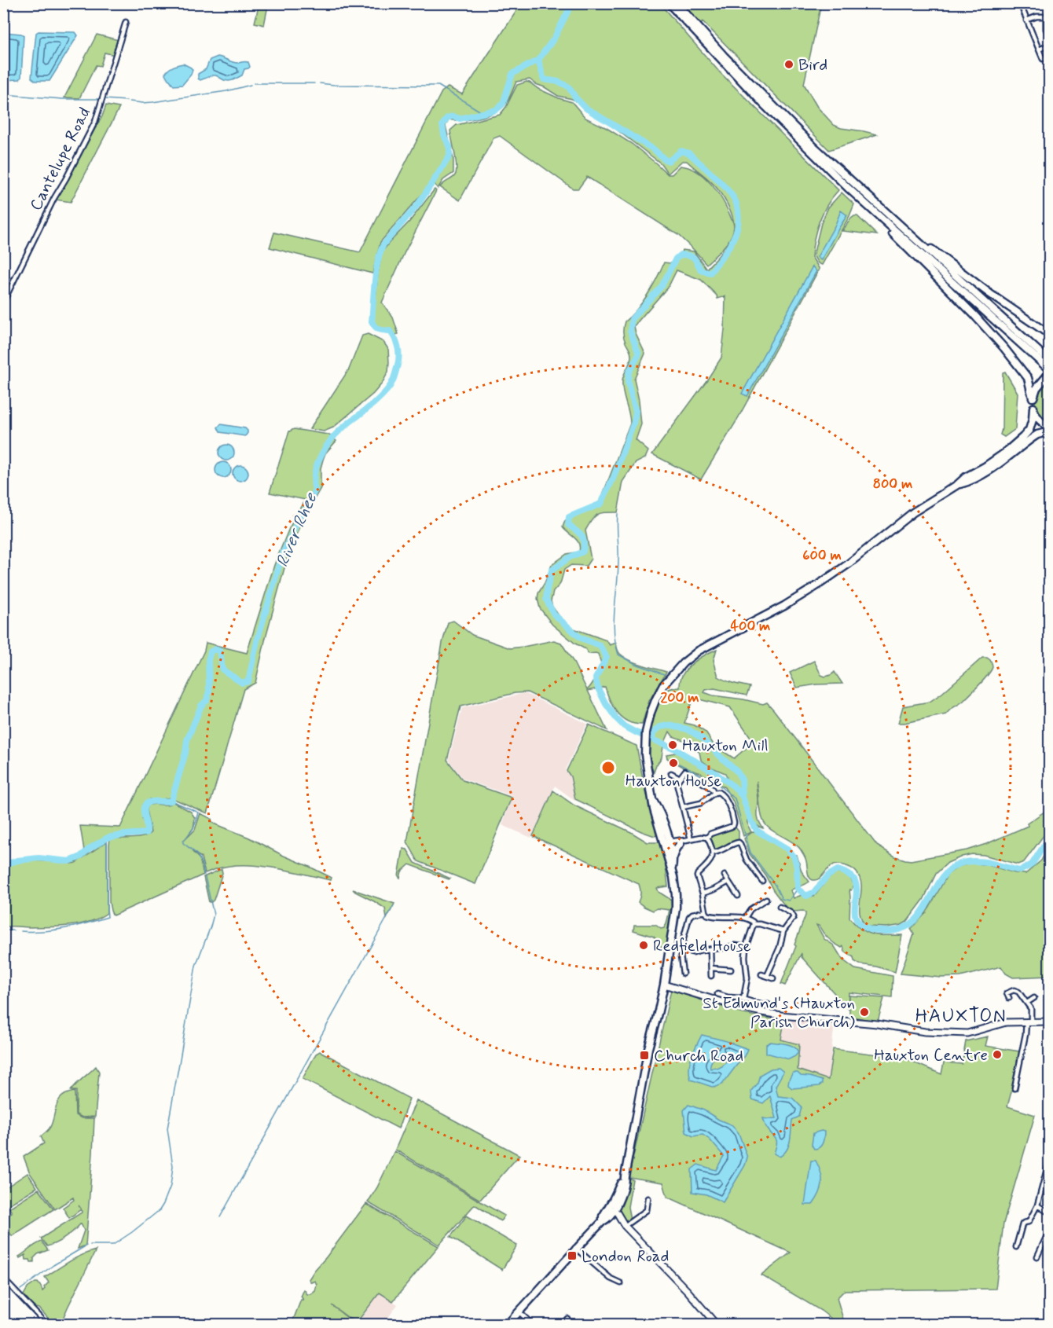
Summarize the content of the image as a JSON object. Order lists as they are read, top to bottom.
{
  "streets": {
    "street": ["Cantelupe Road"]
  },
  "districts": ["HAUXTON"],
  "water": ["River Rhee"],
  "places": {
    "other": [
      "Bird",
      "Hauxton Mill",
      "Hauxton House",
      "Redfield House",
      "St Edmund's (Hauxton Parish Church)",
      "Hauxton Centre"
    ],
    "transit": ["Church Road", "London Road"]
  },
  "rings": [
    "800 m",
    "600 m",
    "400 m",
    "200 m"
  ]
}
